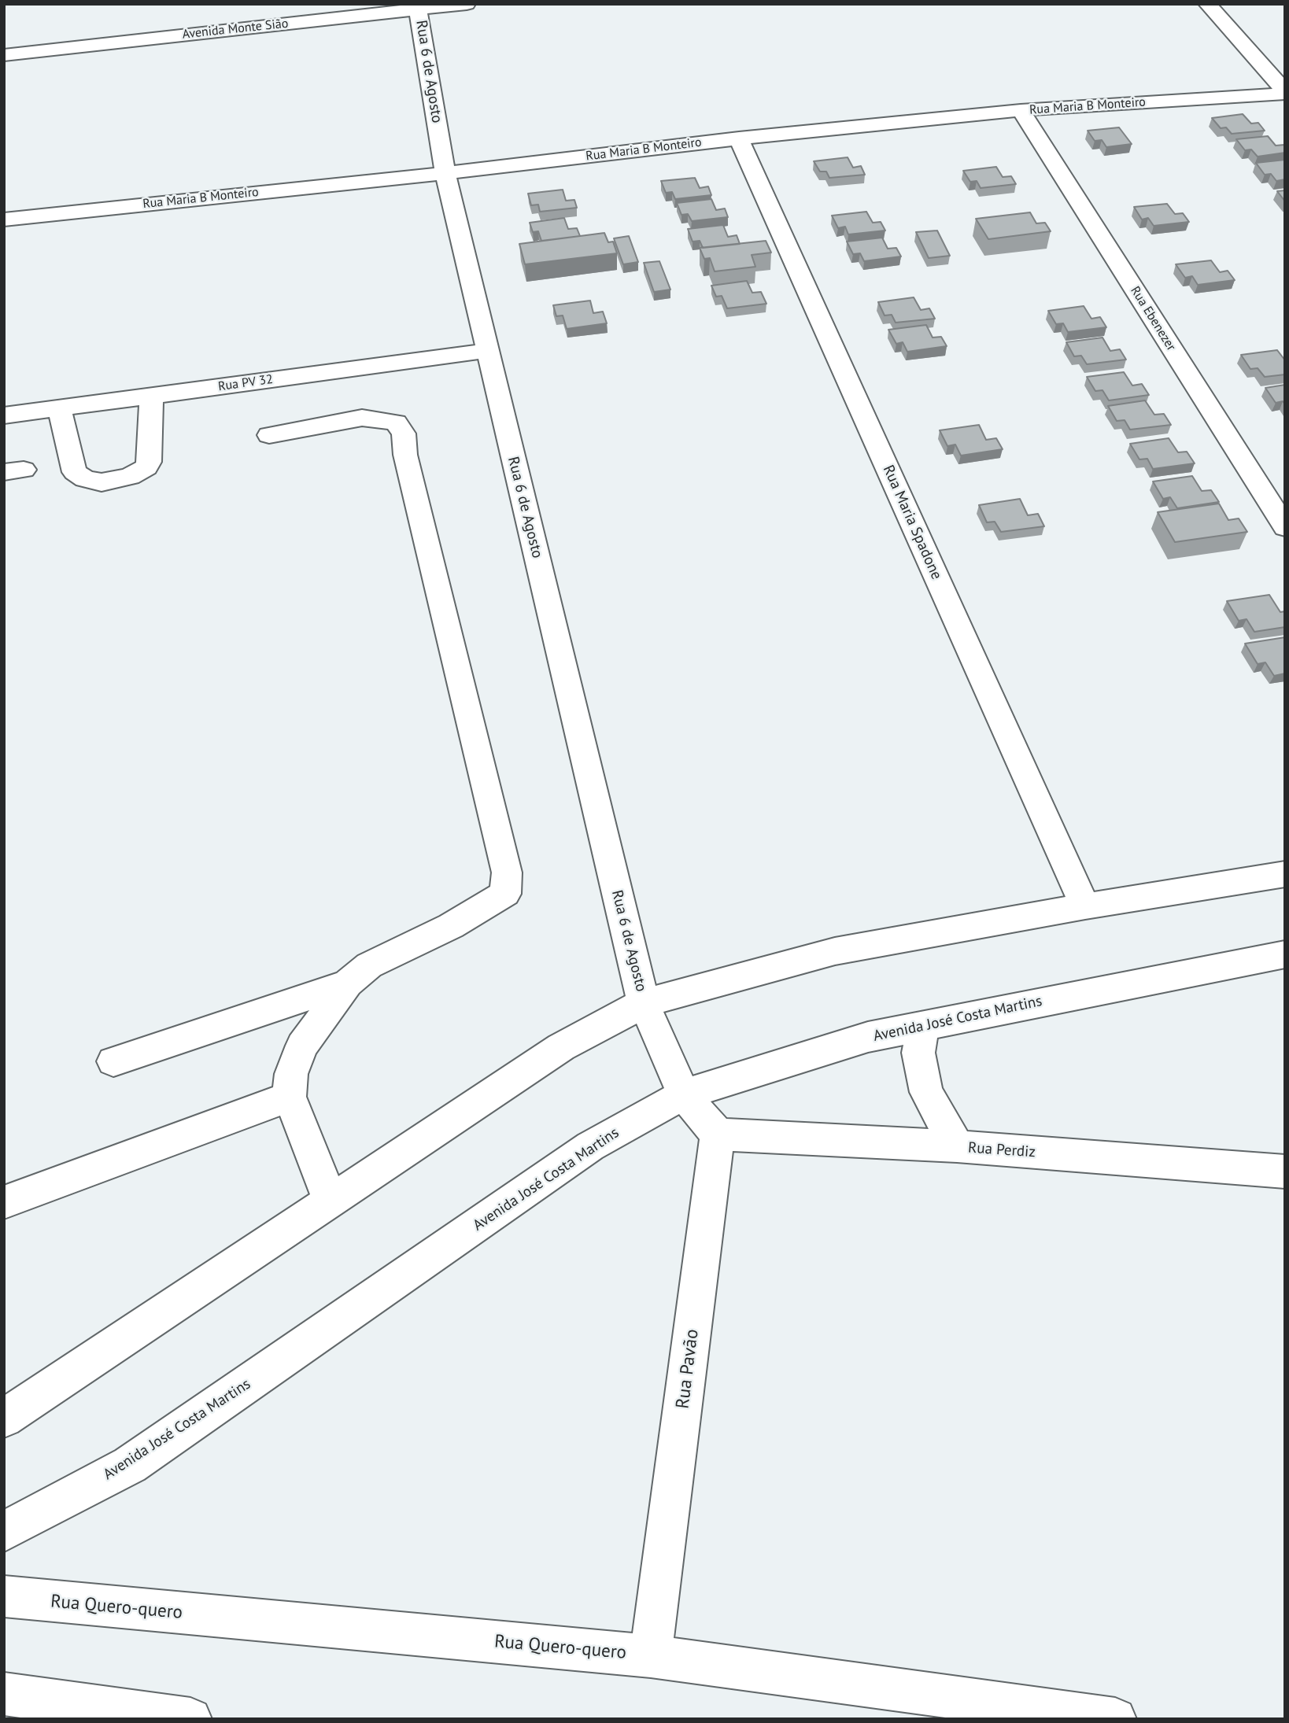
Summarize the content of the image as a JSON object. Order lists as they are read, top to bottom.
{
  "streets": {
    "street": [
      "Avenida Monte Sião",
      "Rua 6 de Agosto",
      "Rua Maria B Monteiro",
      "Rua Ebenezer",
      "Rua PV 32",
      "Rua Maria Spadone",
      "Avenida José Costa Martins",
      "Rua Perdiz",
      "Rua Pavão",
      "Rua Quero-quero"
    ]
  },
  "crossings": [
    ["Avenida Monte Sião", "Rua 6 de Agosto"],
    ["Rua 6 de Agosto", "Rua Maria B Monteiro"],
    ["Rua 6 de Agosto", "Rua PV 32"],
    ["Rua 6 de Agosto", "Avenida José Costa Martins"],
    ["Rua Maria B Monteiro", "Rua Ebenezer"],
    ["Rua Maria B Monteiro", "Rua Maria Spadone"],
    ["Rua Perdiz", "Rua Pavão"],
    ["Rua Pavão", "Rua Quero-quero"]
  ]
}
